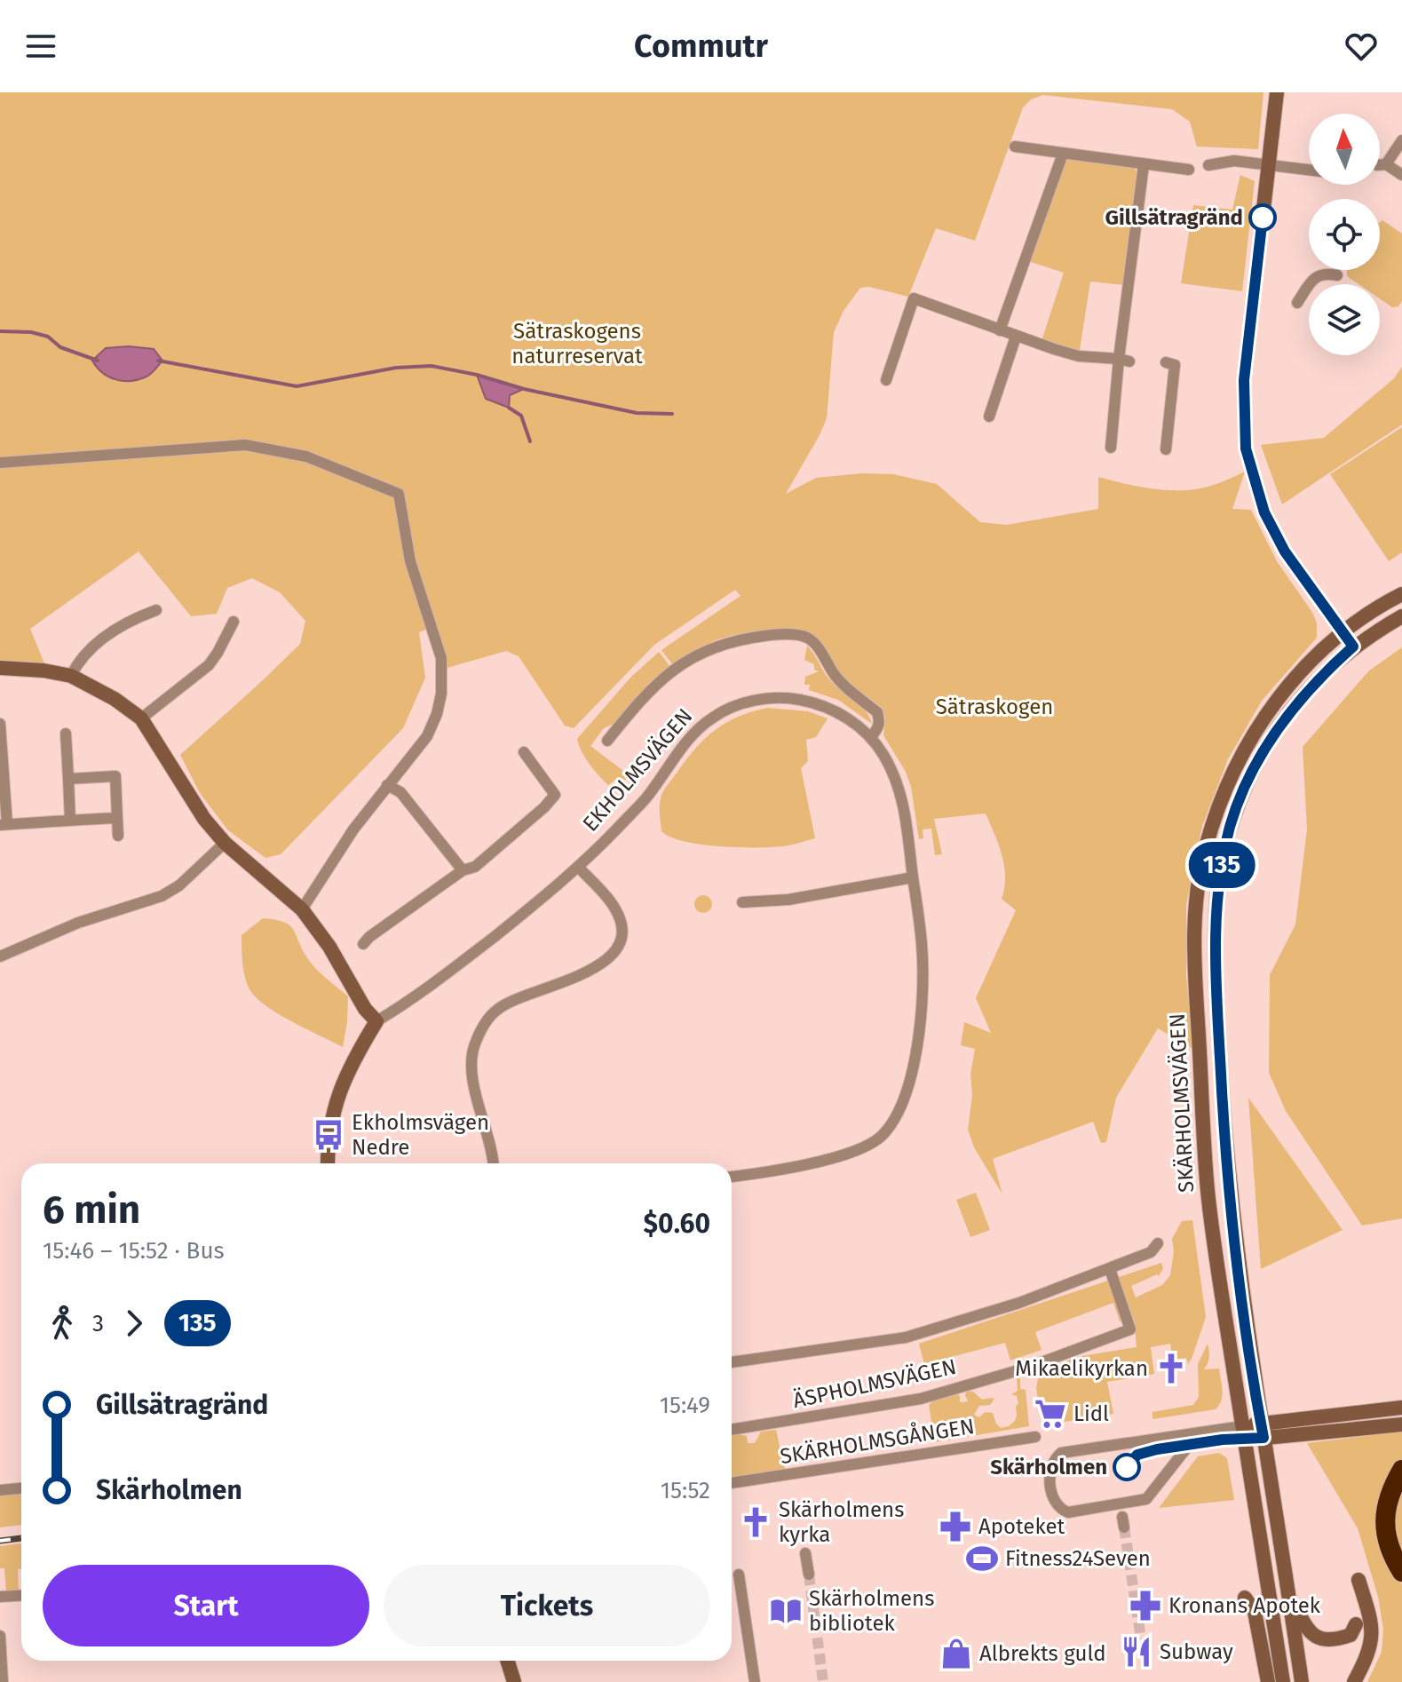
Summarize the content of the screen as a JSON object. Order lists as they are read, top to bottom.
{
  "streets": {
    "main road": ["EKHOLMSVÄGEN", "SKÄRHOLMSVÄGEN"],
    "street": ["ÄSPHOLMSVÄGEN", "SKÄRHOLMSGÅNGEN"]
  },
  "parks": ["Sätraskogens naturreservat", "Sätraskogen"],
  "places": {
    "other": ["Gillsätragränd", "Skärholmen"],
    "bus stop": ["Ekholmsvägen Nedre"],
    "church": ["Mikaelikyrkan", "Skärholmens kyrka"],
    "supermarket": ["Lidl"],
    "pharmacy": ["Apoteket", "Kronans Apotek"],
    "sports": ["Fitness24Seven"],
    "library": ["Skärholmens bibliotek"],
    "restaurant": ["Subway"],
    "shop": ["Albrekts guld"]
  },
  "lines": ["bus line 135"],
  "north": "top",
  "page": {
    "header": "Commutr",
    "on_map": "135",
    "heading": ["6 min", "15:46 – 15:52 · Bus", "$0.60"],
    "legs": ["3", "135"],
    "list": [
      {
        "name": "Gillsätragränd",
        "value": "15:49"
      },
      {
        "name": "Skärholmen",
        "value": "15:52"
      }
    ],
    "buttons": ["Start", "Tickets"]
  }
}
